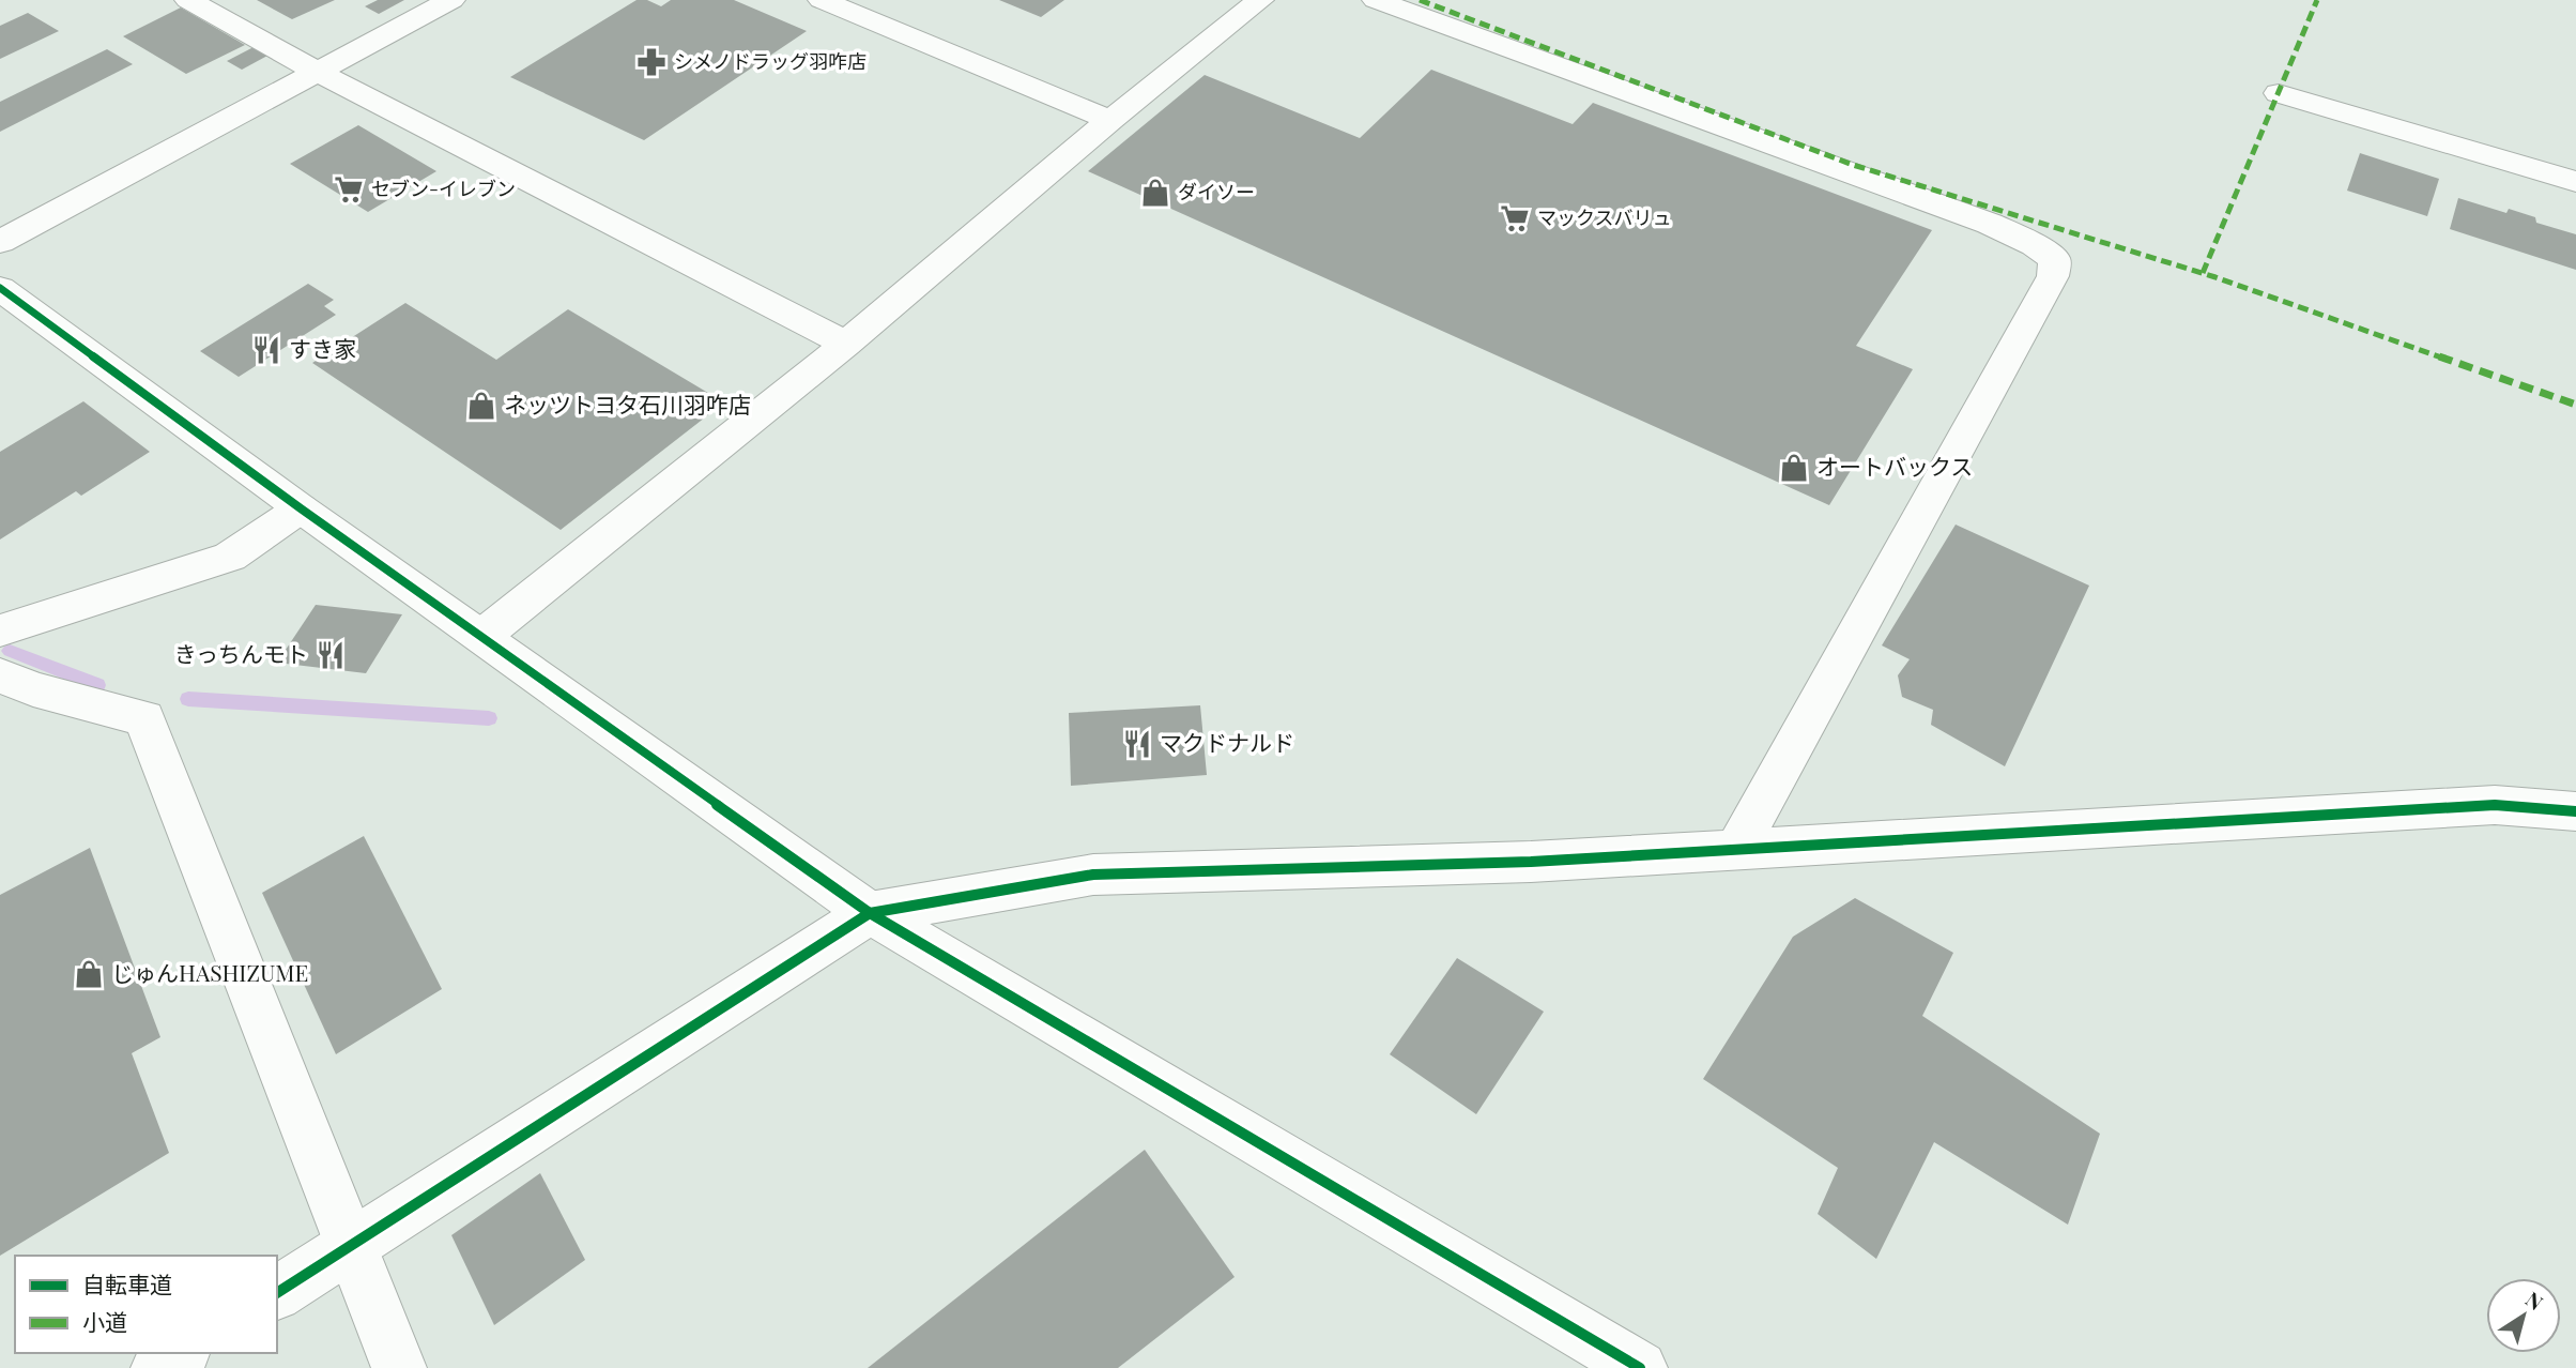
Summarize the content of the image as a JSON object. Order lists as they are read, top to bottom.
{
  "places": {
    "pharmacy": ["シメノドラッグ羽咋店"],
    "supermarket": ["セブン-イレブン", "マックスバリュ"],
    "shop": [
      "ダイソー",
      "ネッツトヨタ石川羽咋店",
      "オートバックス",
      "じゅんHASHIZUME"
    ],
    "restaurant": ["すき家", "きっちんモト", "マクドナルド"]
  },
  "legend": ["自転車道", "小道"],
  "north": "top right"
}
